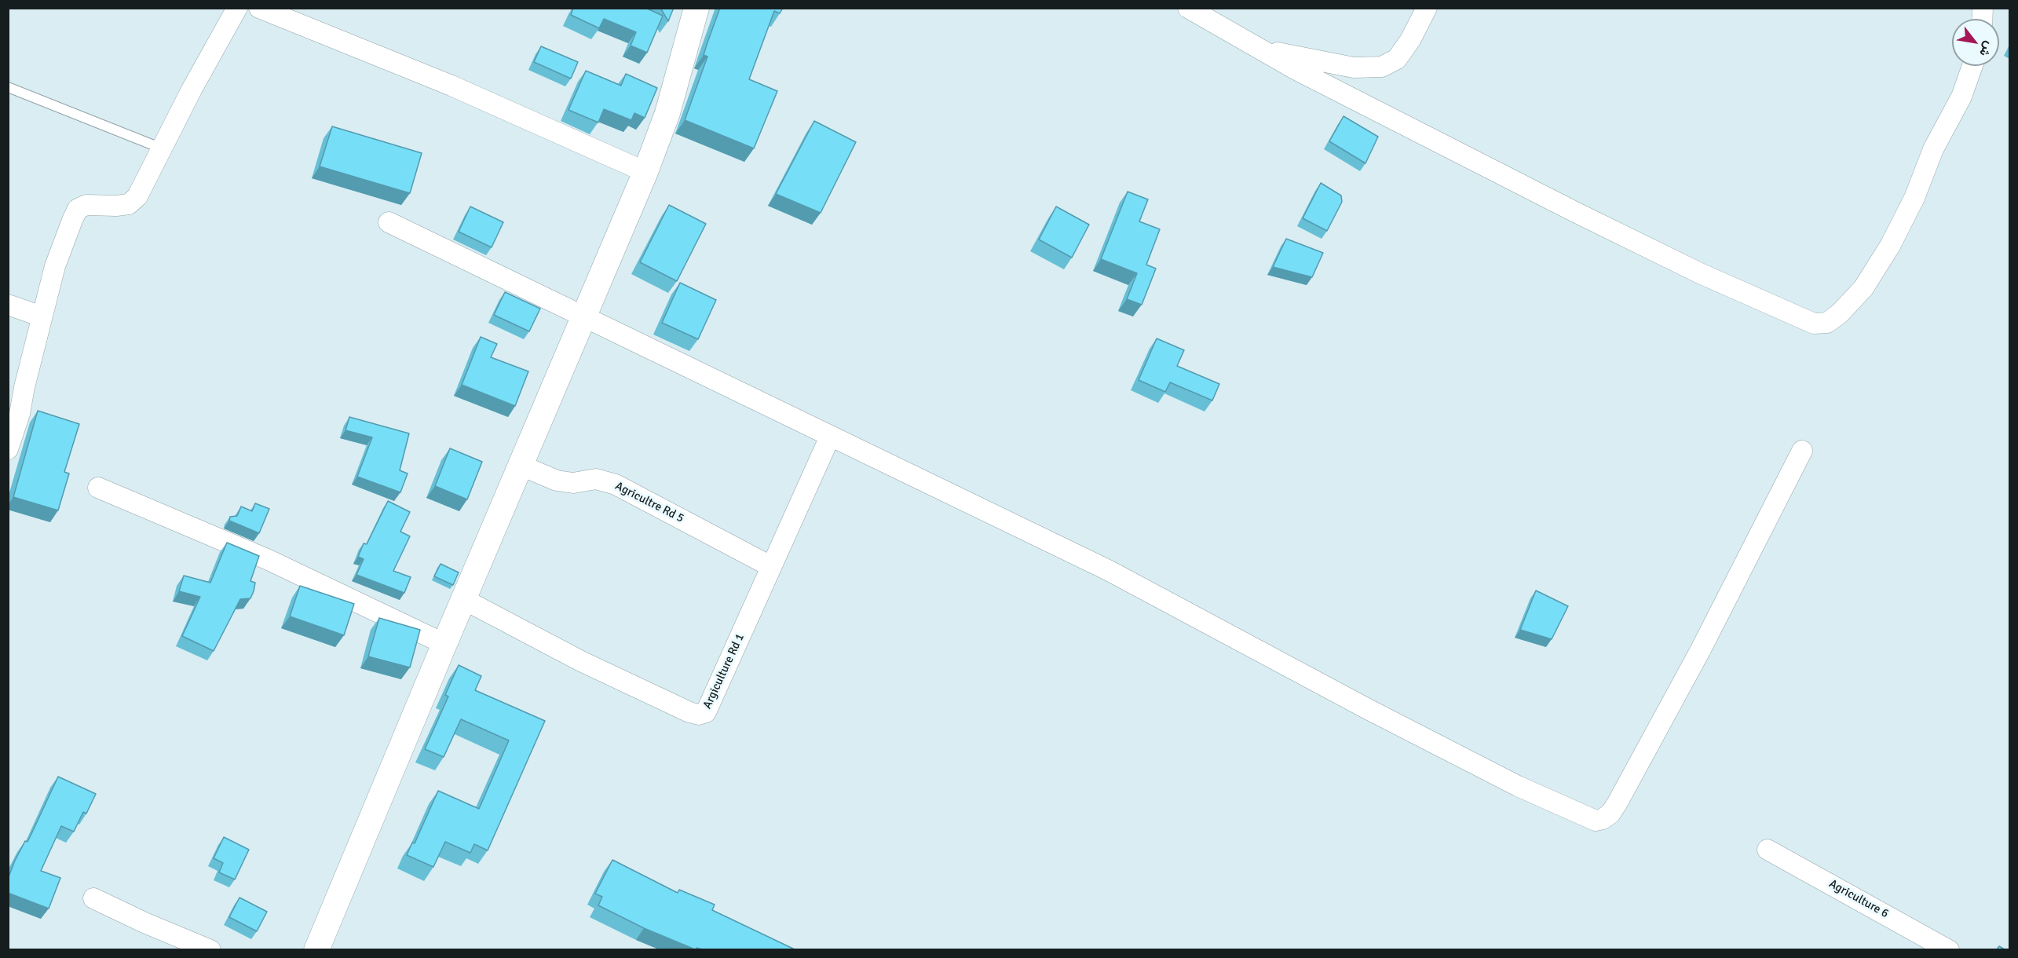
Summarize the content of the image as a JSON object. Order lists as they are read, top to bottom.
{
  "streets": {
    "street": ["Agricultre Rd 5", "Argiculture Rd 1", "Agriculture 6"]
  },
  "crossings": [
    ["Agricultre Rd 5", "Argiculture Rd 1"]
  ],
  "north": "bottom right"
}
